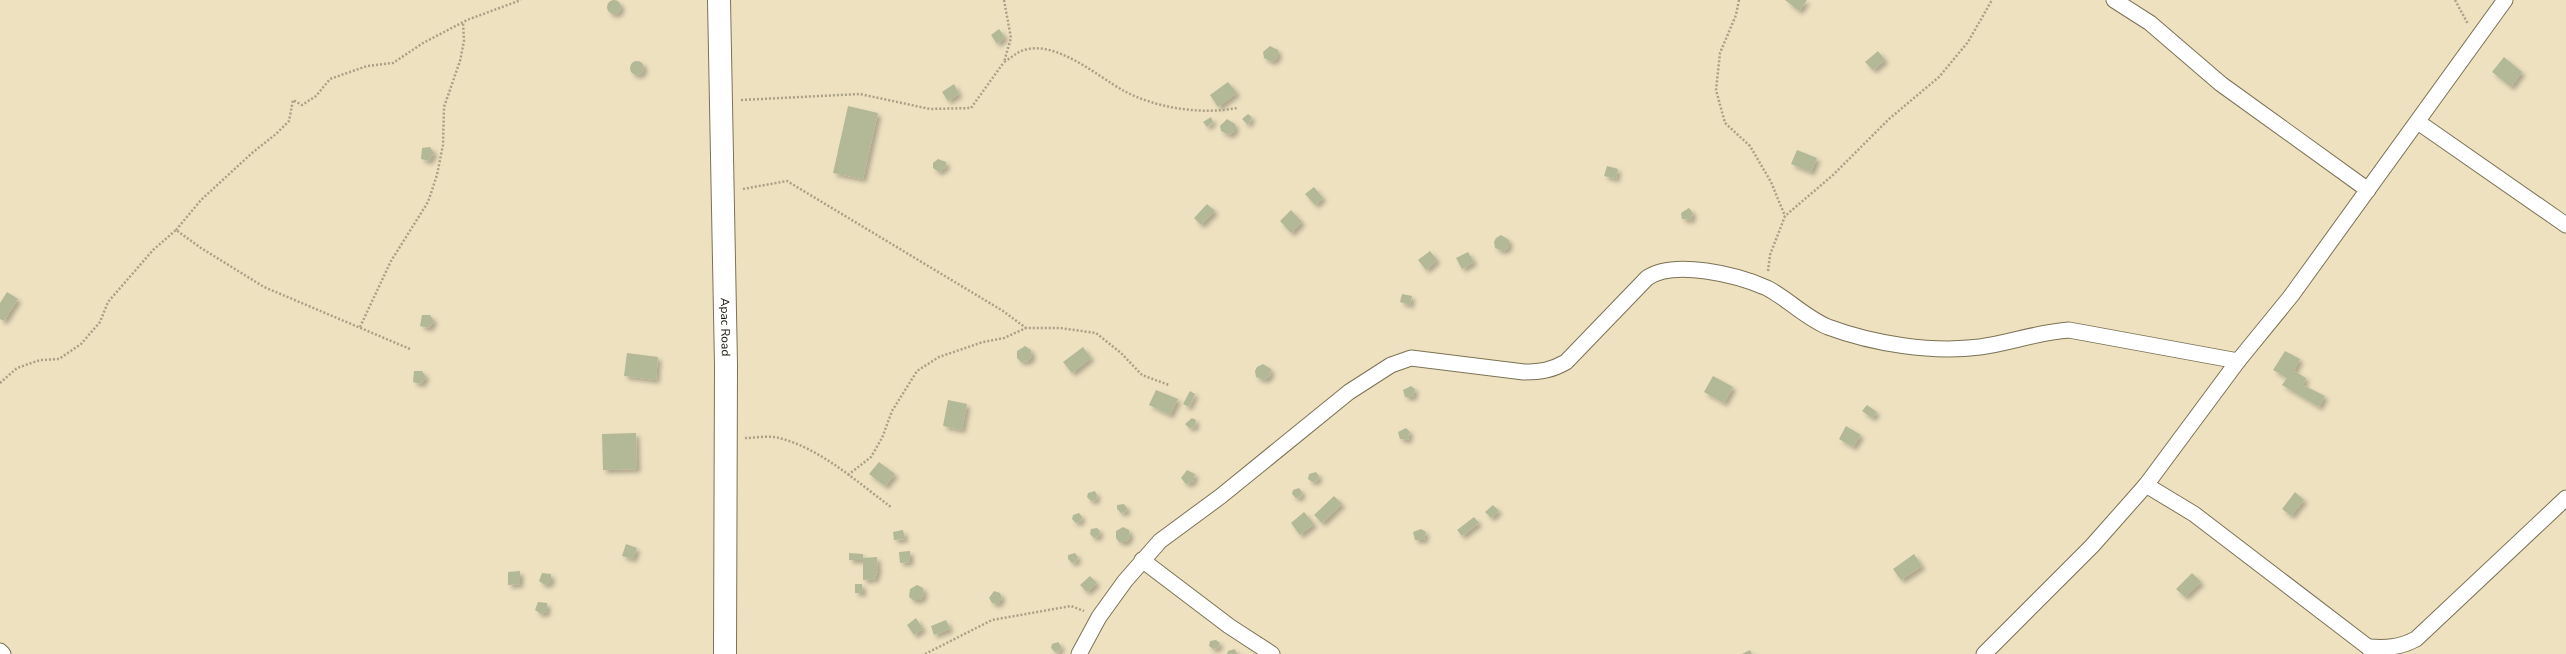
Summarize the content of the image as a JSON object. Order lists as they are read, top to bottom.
{
  "streets": {
    "main road": ["Apac Road"]
  }
}
